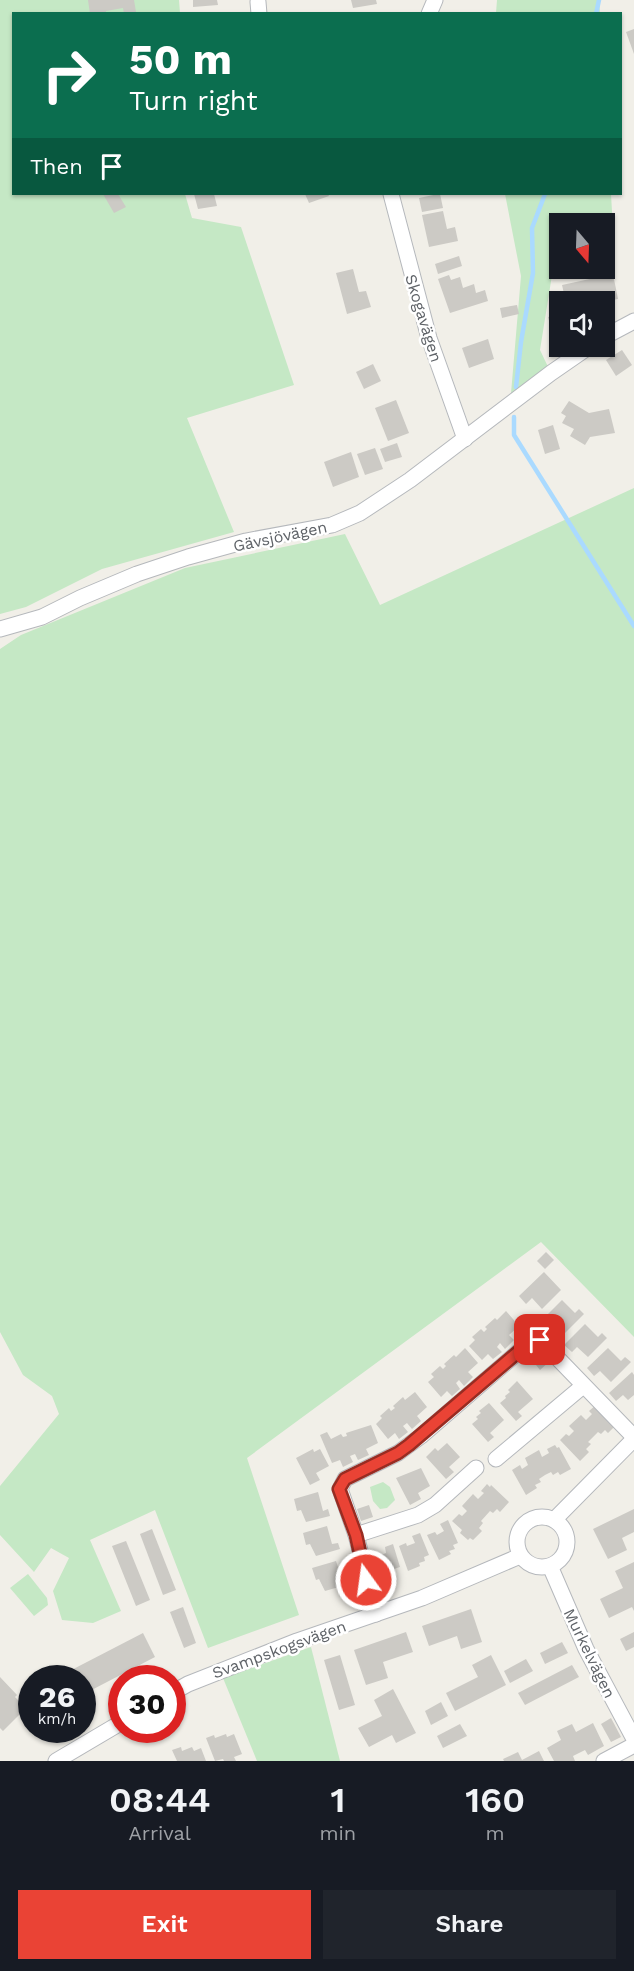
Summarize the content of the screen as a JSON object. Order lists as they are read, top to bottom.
{
  "streets": {
    "street": [
      "Skogavägen",
      "Gävsjövägen",
      "Svampskogsvägen",
      "Murkelvägen"
    ]
  },
  "crossings": [
    ["Skogavägen", "Gävsjövägen"],
    ["Svampskogsvägen", "Murkelvägen"]
  ],
  "north": "bottom",
  "page": {
    "turn": ["50 m", "Turn right"],
    "then": "Then",
    "speed": "26 km/h",
    "limit": "30",
    "eta": [
      "08:44",
      "Arrival",
      "1",
      "min",
      "160",
      "m"
    ],
    "buttons": ["Exit", "Share"]
  }
}
